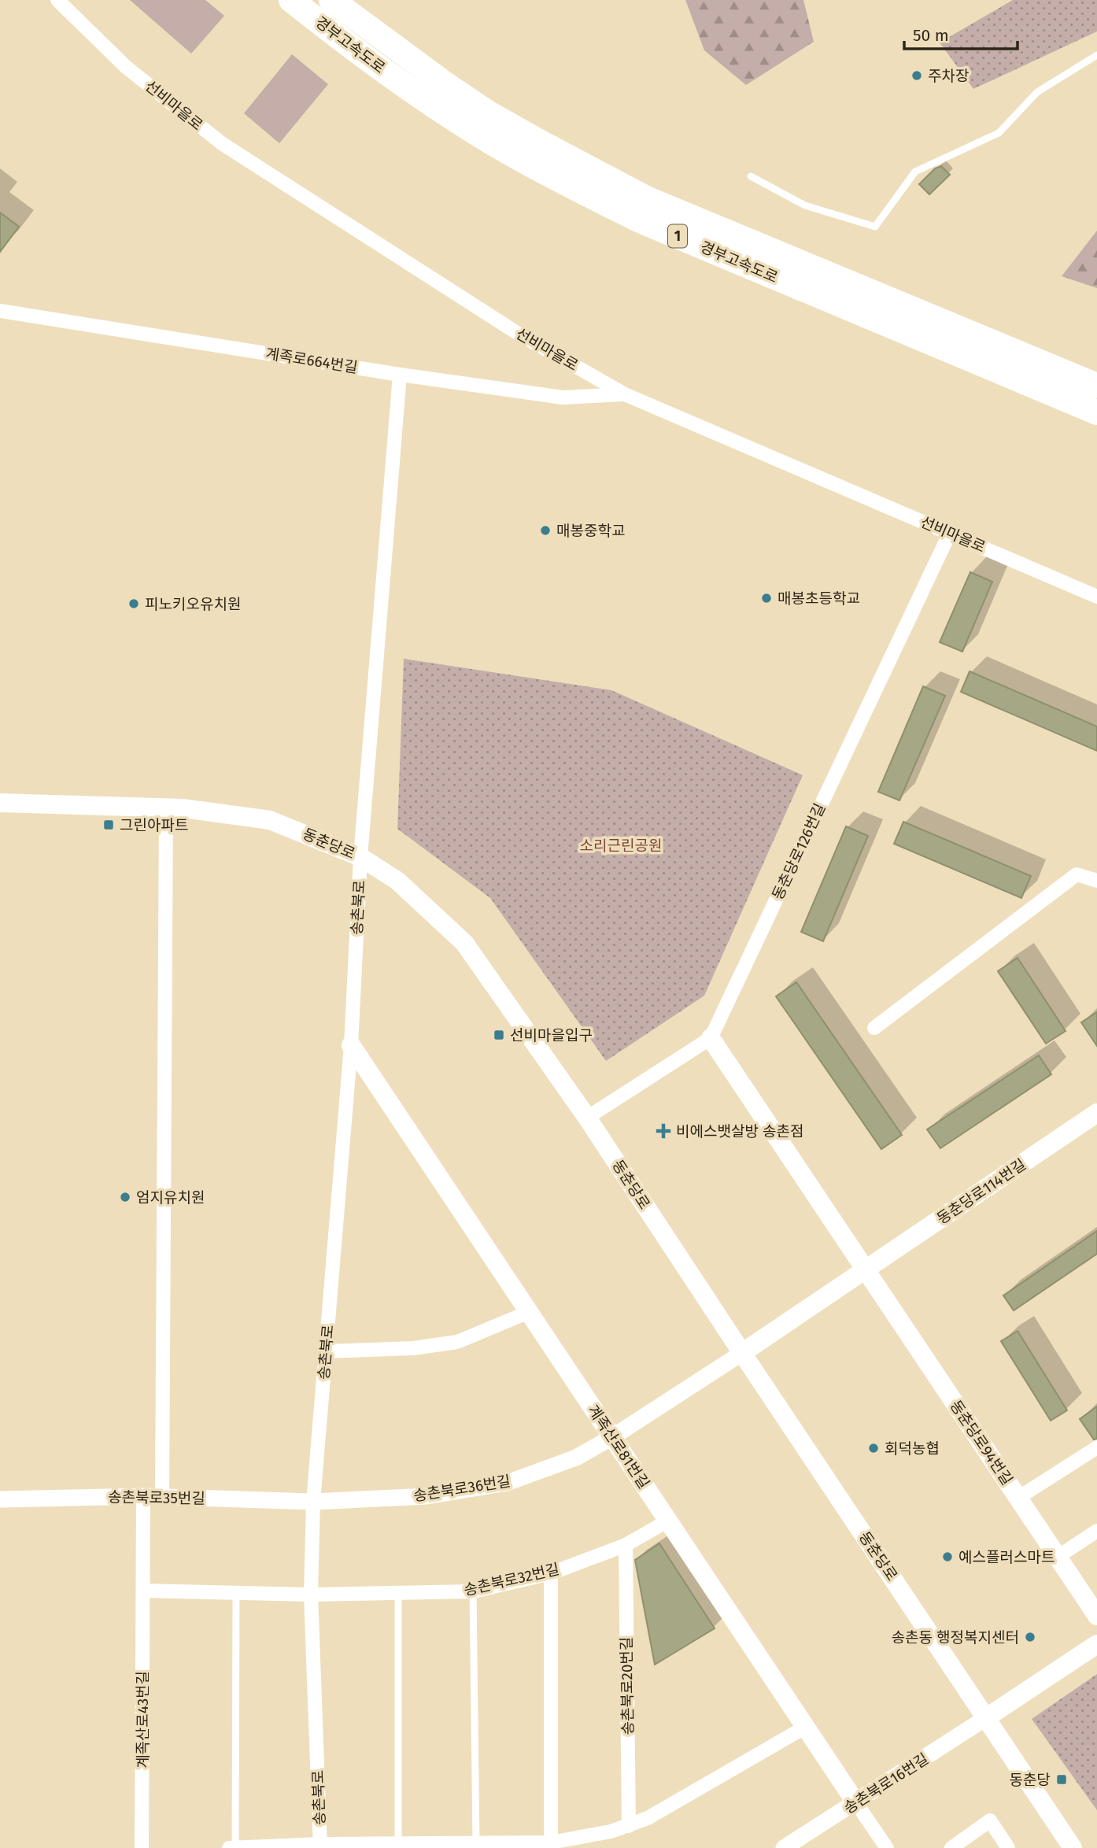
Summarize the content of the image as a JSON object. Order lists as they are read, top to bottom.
{
  "streets": {
    "highway": ["경부고속도로", "1"],
    "main road": [
      "동춘당로",
      "동춘당로114번길",
      "동춘당로94번길",
      "계족산로81번길"
    ],
    "street": [
      "선비마을로",
      "계족로664번길",
      "동춘당로126번길",
      "송촌북로",
      "송촌북로36번길",
      "송촌북로35번길",
      "송촌북로32번길",
      "송촌북로20번길",
      "계족산로43번길",
      "송촌북로16번길"
    ]
  },
  "crossings": [
    ["선비마을로", "계족로664번길"],
    ["선비마을로", "동춘당로126번길"],
    ["계족로664번길", "송촌북로"],
    ["동춘당로", "송촌북로"],
    ["동춘당로", "동춘당로114번길"],
    ["동춘당로", "송촌북로36번길"],
    ["동춘당로", "송촌북로16번길"],
    ["송촌북로", "계족산로81번길"],
    ["송촌북로", "송촌북로36번길"],
    ["송촌북로", "송촌북로35번길"],
    ["송촌북로", "송촌북로32번길"],
    ["동춘당로114번길", "동춘당로94번길"],
    ["동춘당로114번길", "송촌북로36번길"],
    ["계족산로81번길", "송촌북로36번길"],
    ["계족산로81번길", "송촌북로32번길"],
    ["계족산로81번길", "송촌북로16번길"],
    ["송촌북로36번길", "송촌북로35번길"],
    ["송촌북로35번길", "계족산로43번길"],
    ["송촌북로32번길", "송촌북로20번길"]
  ],
  "parks": ["소리근린공원"],
  "places": {
    "other": [
      "주차장",
      "매봉중학교",
      "매봉초등학교",
      "피노키오유치원",
      "엄지유치원",
      "회덕농협",
      "예스플러스마트",
      "송촌동 행정복지센터"
    ],
    "transit": ["그린아파트", "선비마을입구", "동춘당"],
    "health": ["비에스뱃살방 송촌점"]
  },
  "scale_bar": "50 m"
}
